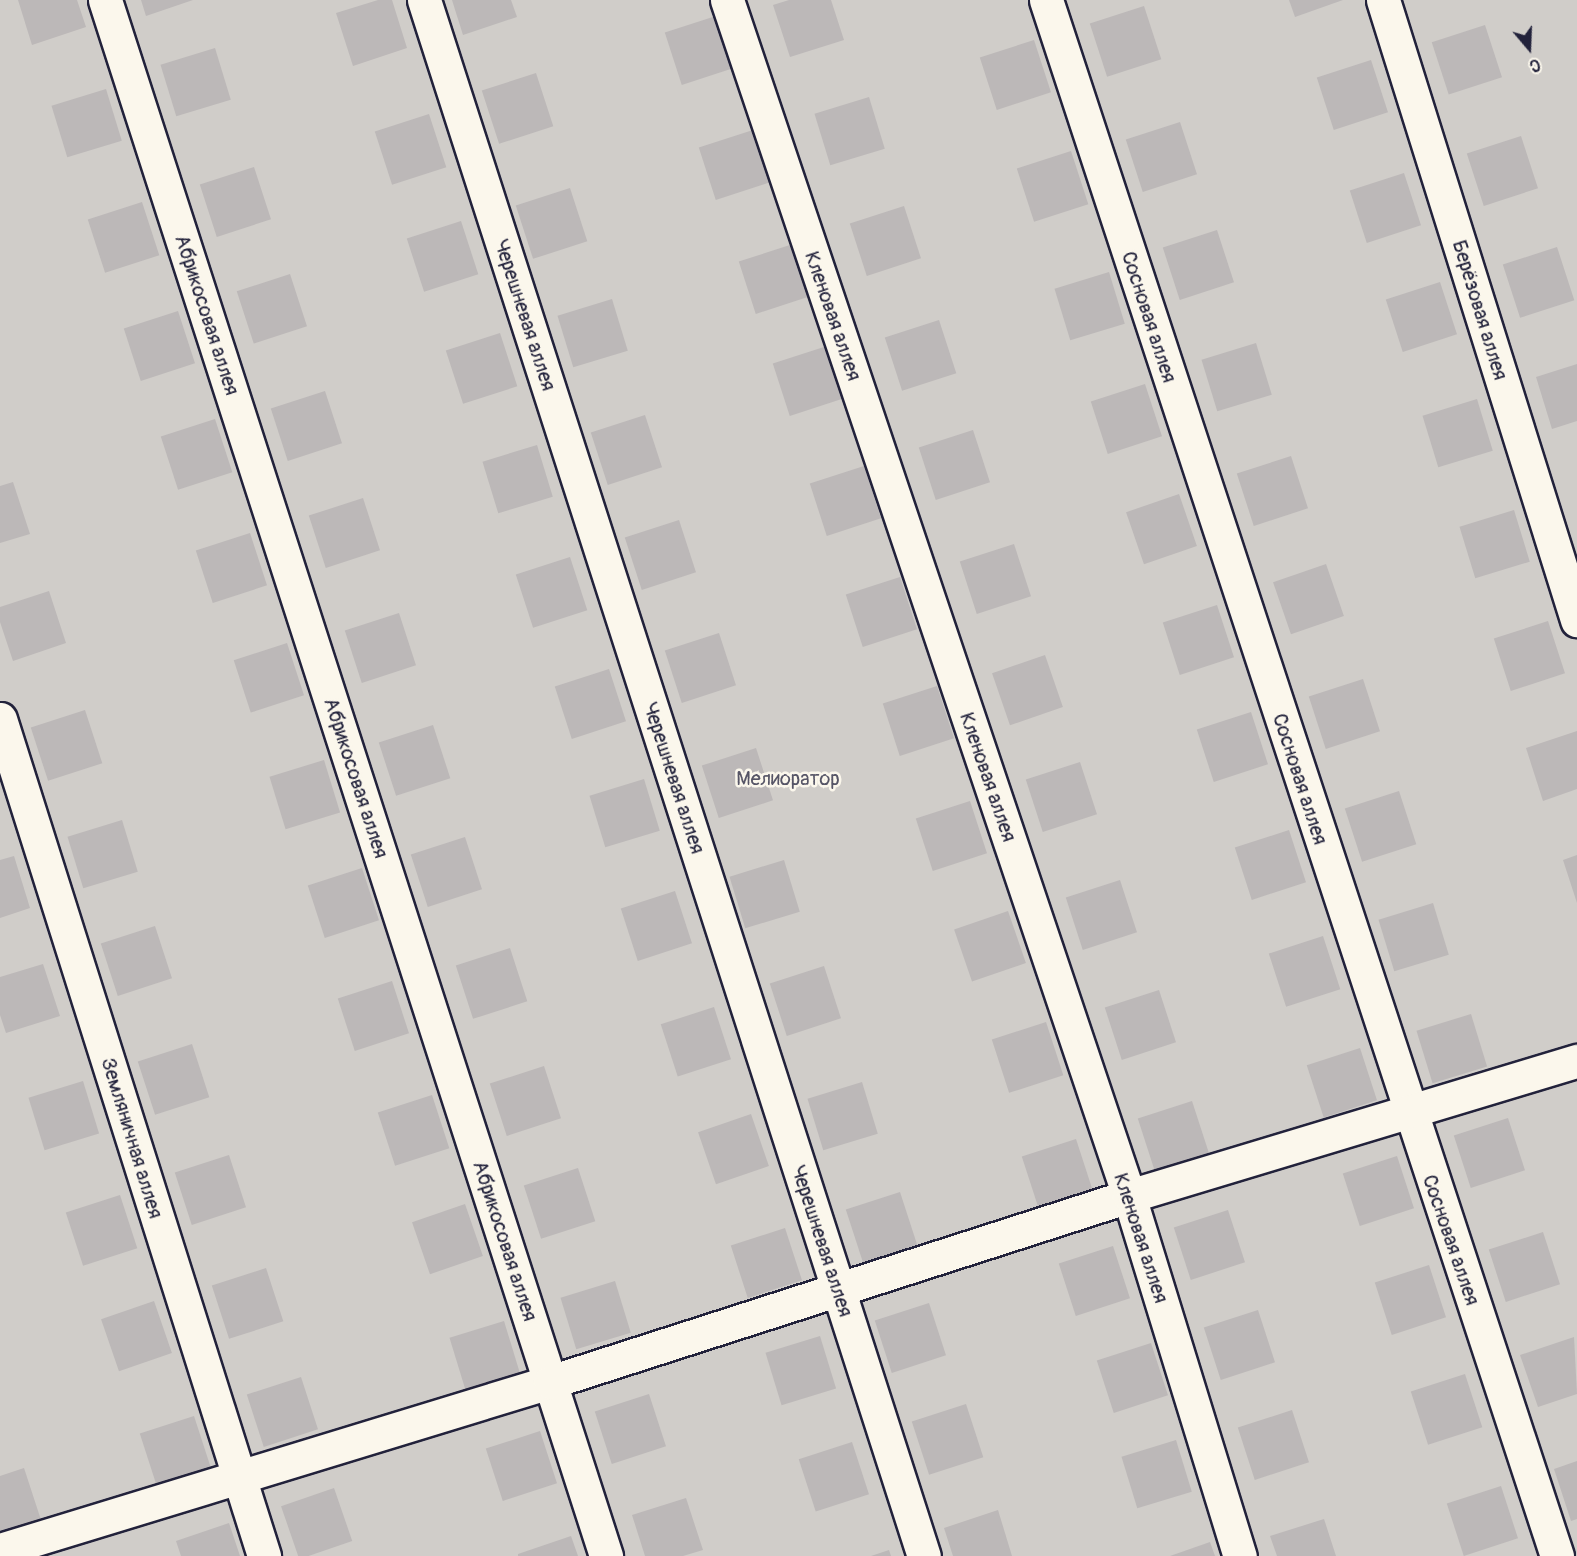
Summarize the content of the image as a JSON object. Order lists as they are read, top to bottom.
{
  "streets": {
    "street": [
      "Берёзовая аллея",
      "Абрикосовая аллея",
      "Черешневая аллея",
      "Кленовая аллея",
      "Сосновая аллея",
      "Земляничная аллея"
    ]
  },
  "parks": ["Мелиоратор"],
  "north": "bottom"
}
